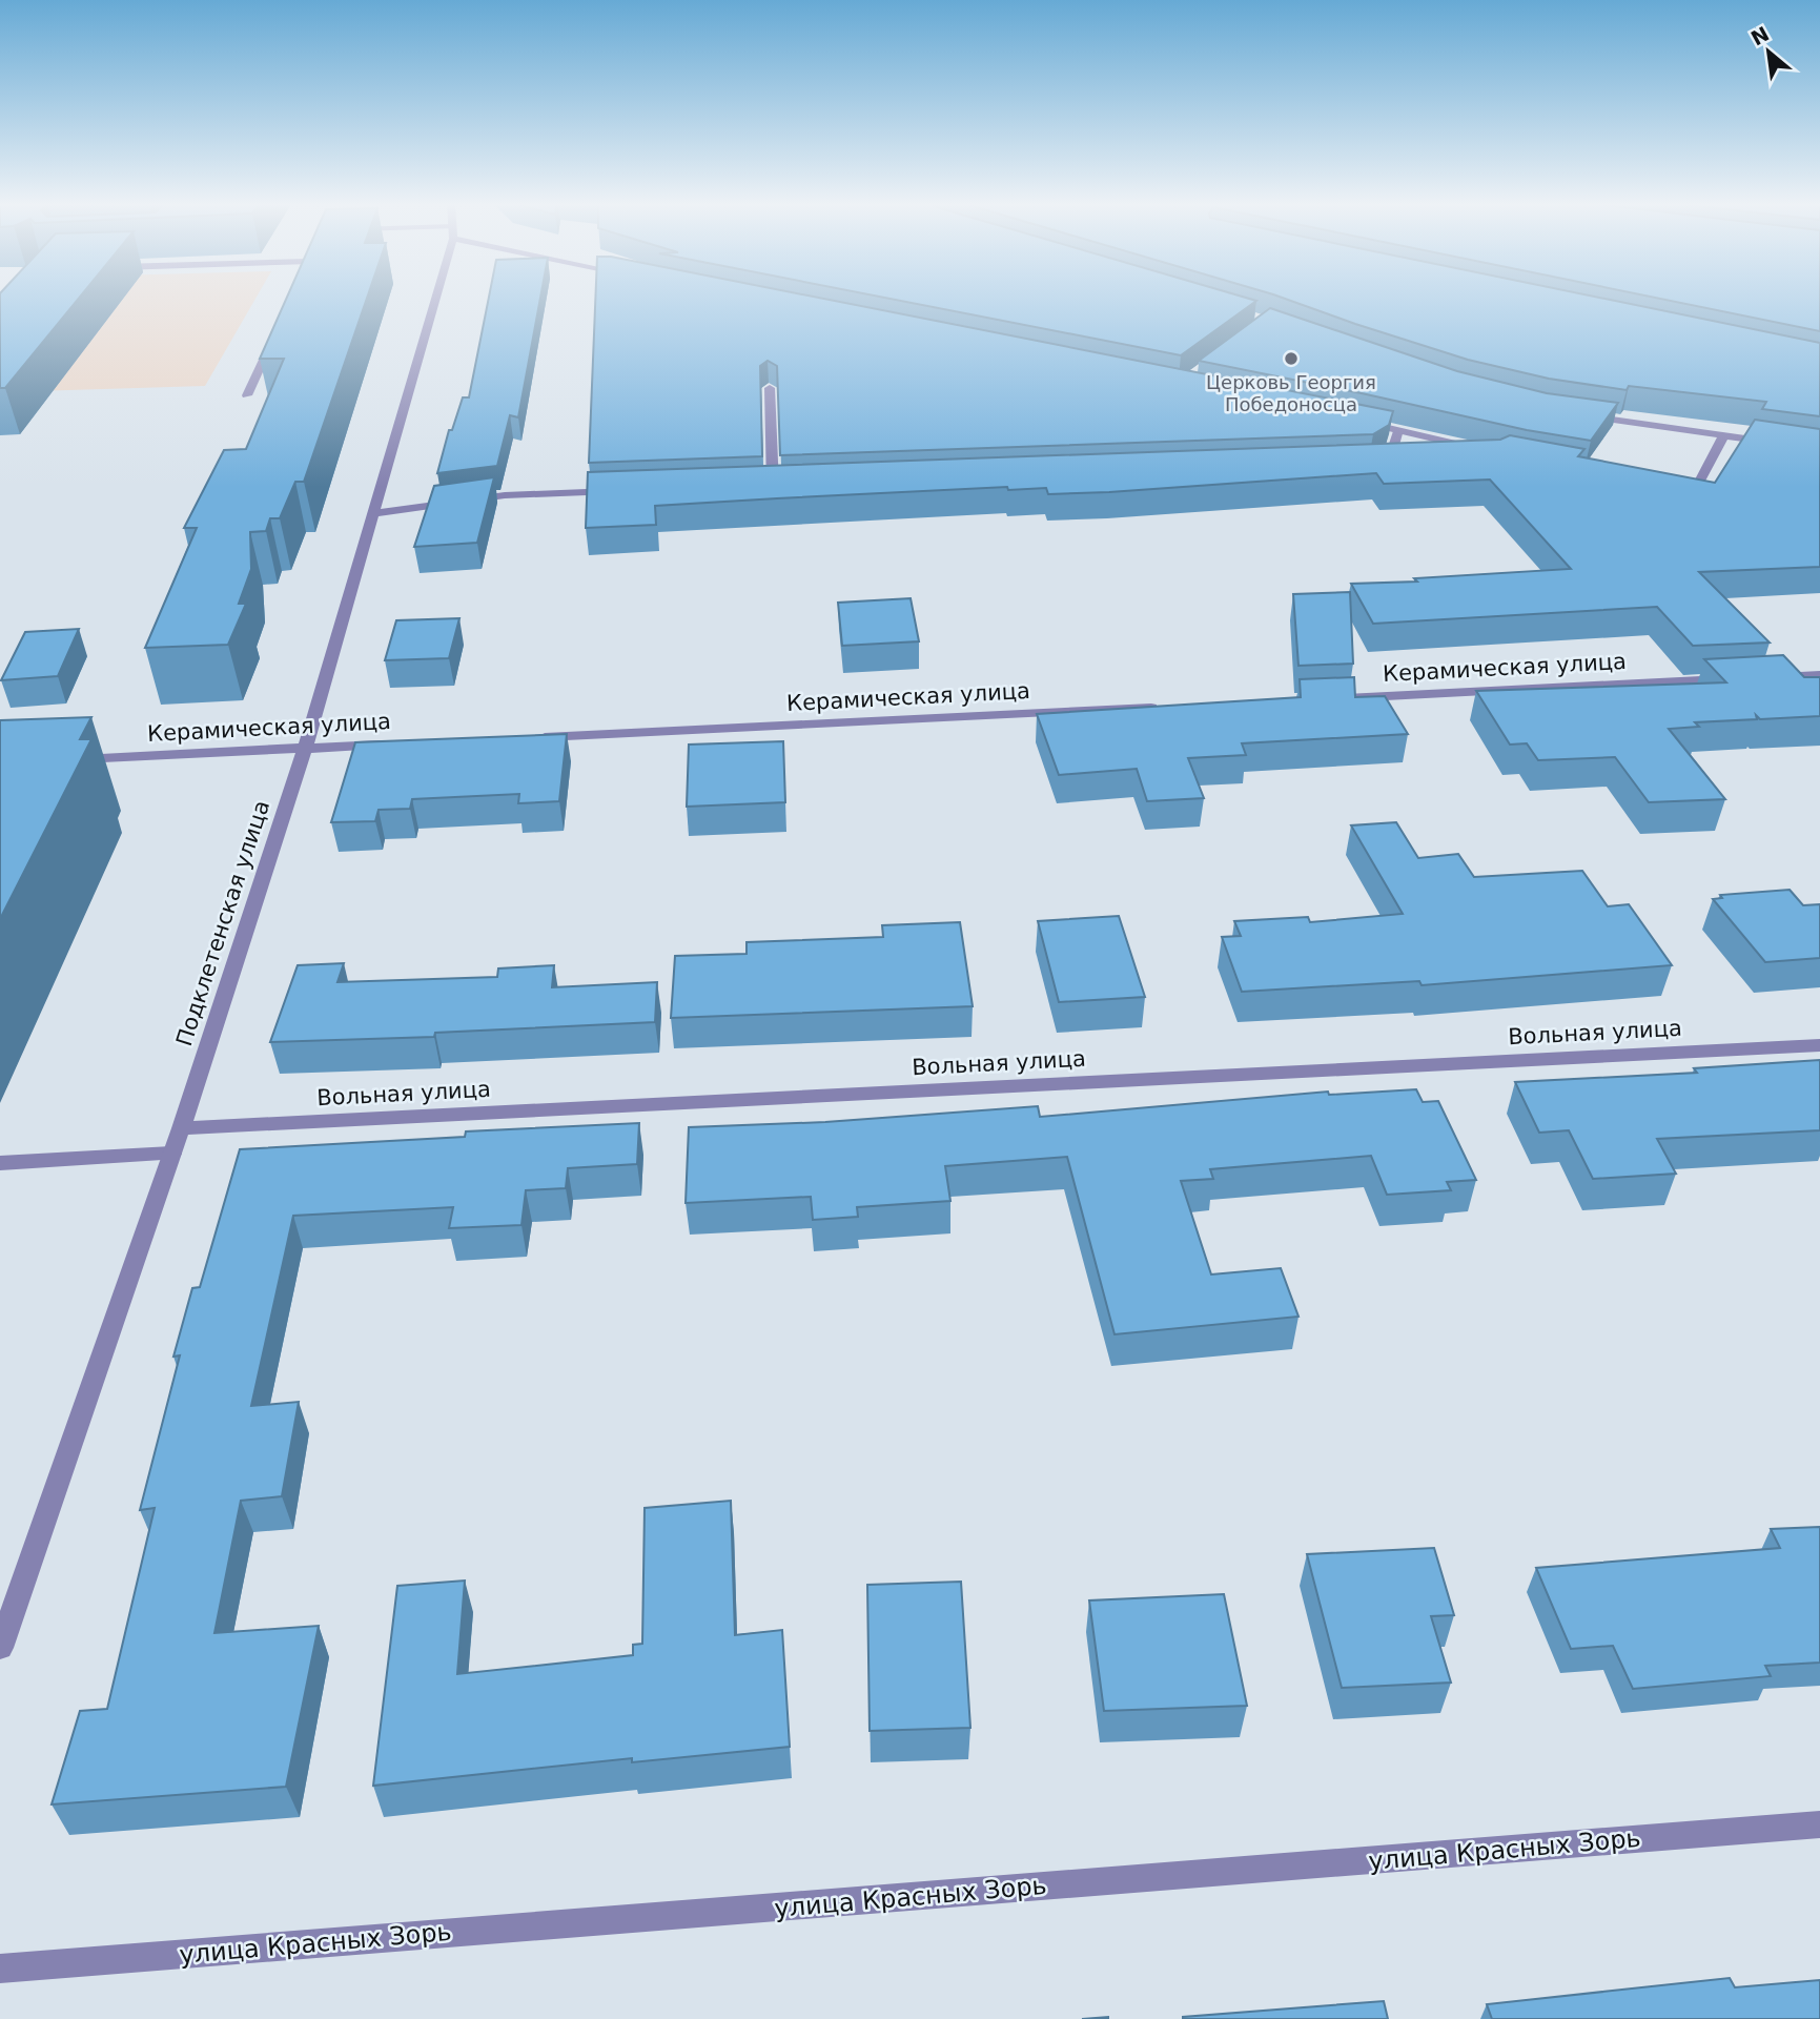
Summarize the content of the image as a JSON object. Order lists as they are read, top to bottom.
{
  "streets": {
    "street": [
      "Керамическая улица",
      "Подклетенская улица",
      "Вольная улица",
      "улица Красных Зорь"
    ]
  },
  "crossings": [
    ["Керамическая улица", "Подклетенская улица"],
    ["Подклетенская улица", "Вольная улица"]
  ],
  "places": ["Церковь Георгия Победоносца"],
  "north": "top left"
}
